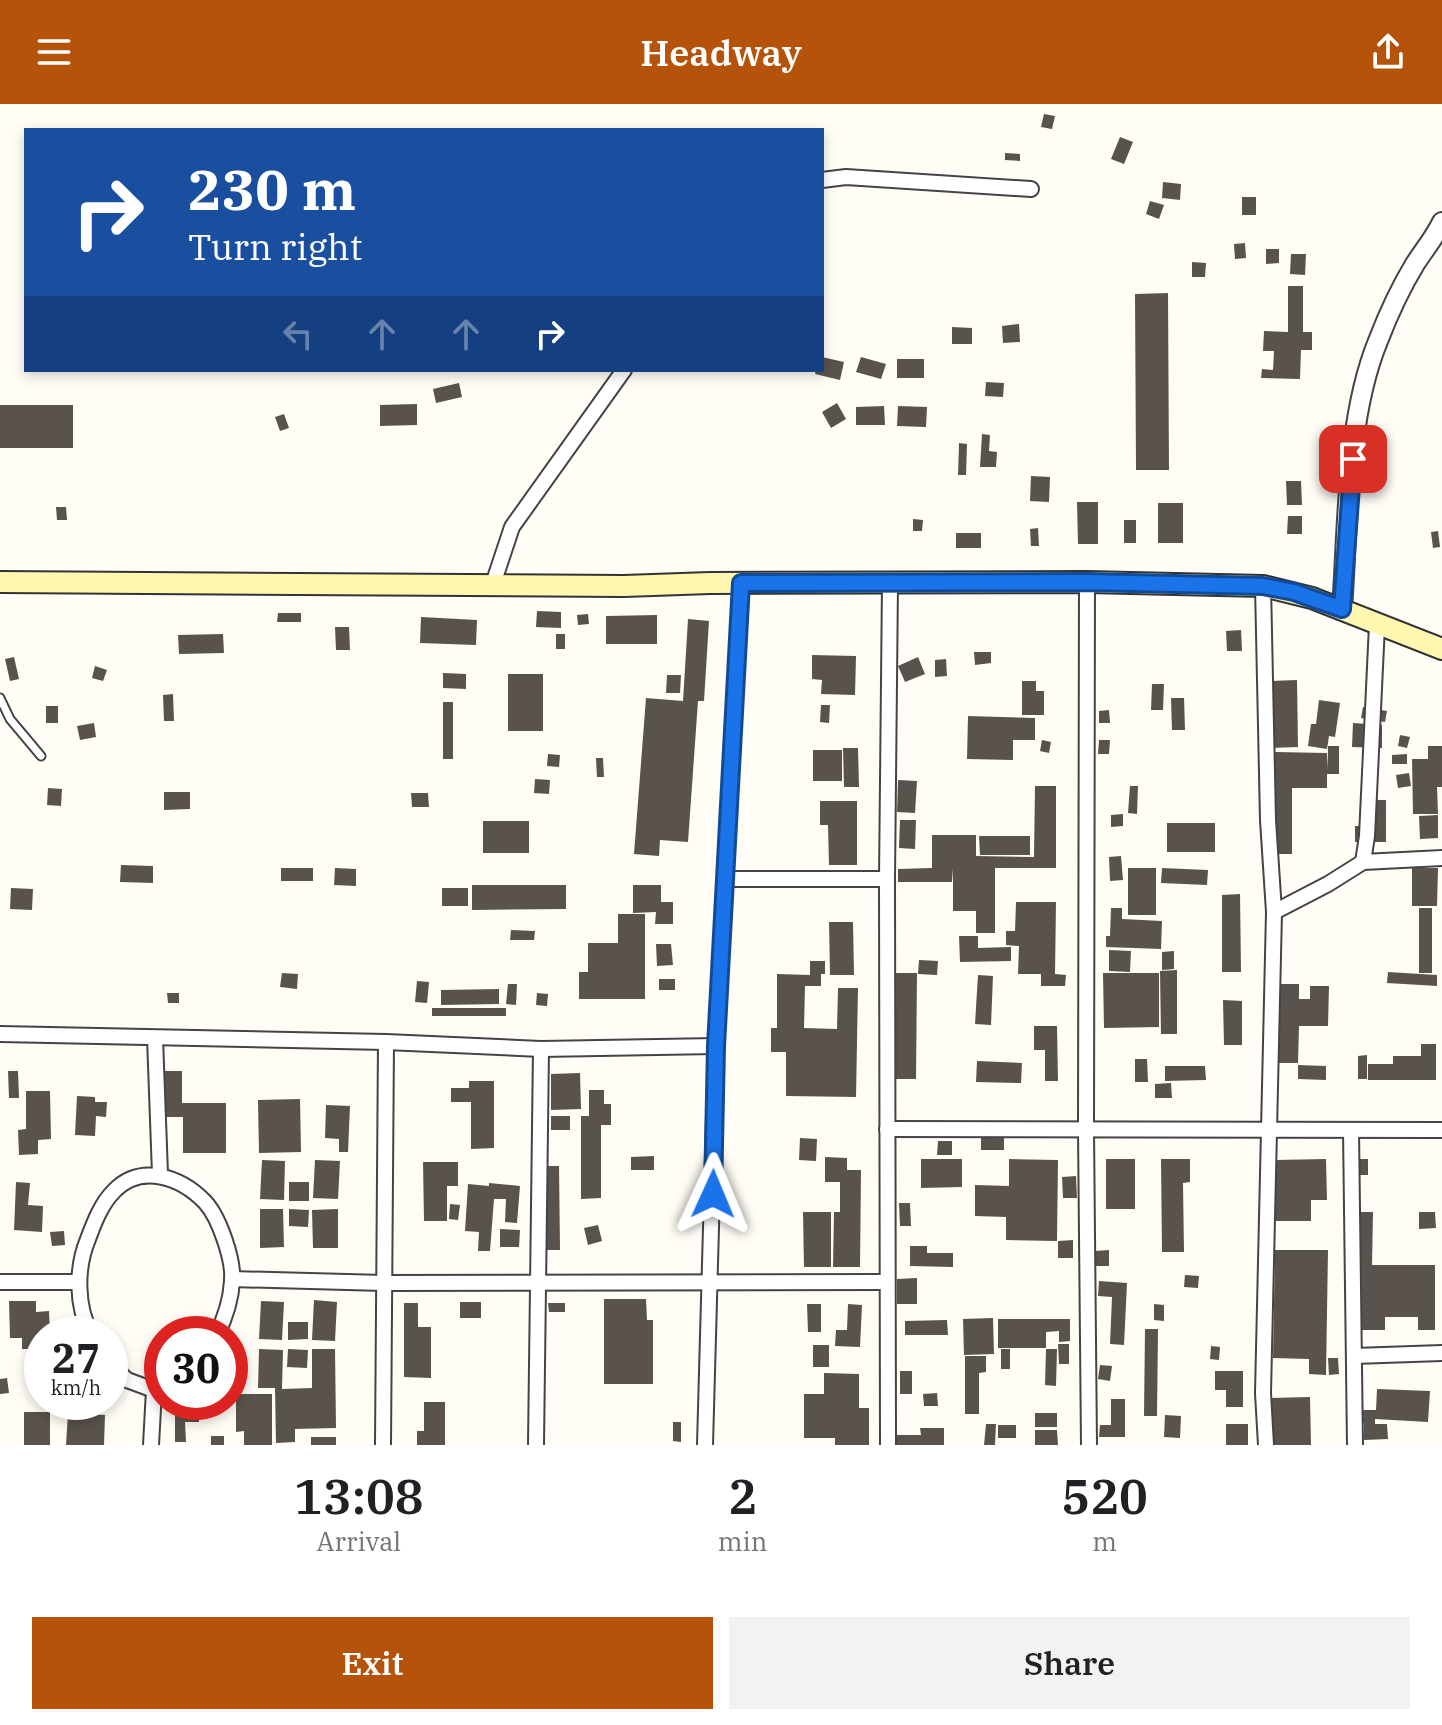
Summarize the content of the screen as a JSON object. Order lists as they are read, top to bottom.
{
  "page": {
    "header": "Headway",
    "turn": ["230 m", "Turn right"],
    "speed": "27 km/h",
    "limit": "30",
    "eta": [
      "13:08",
      "Arrival",
      "2",
      "min",
      "520",
      "m"
    ],
    "buttons": ["Exit", "Share"]
  }
}
